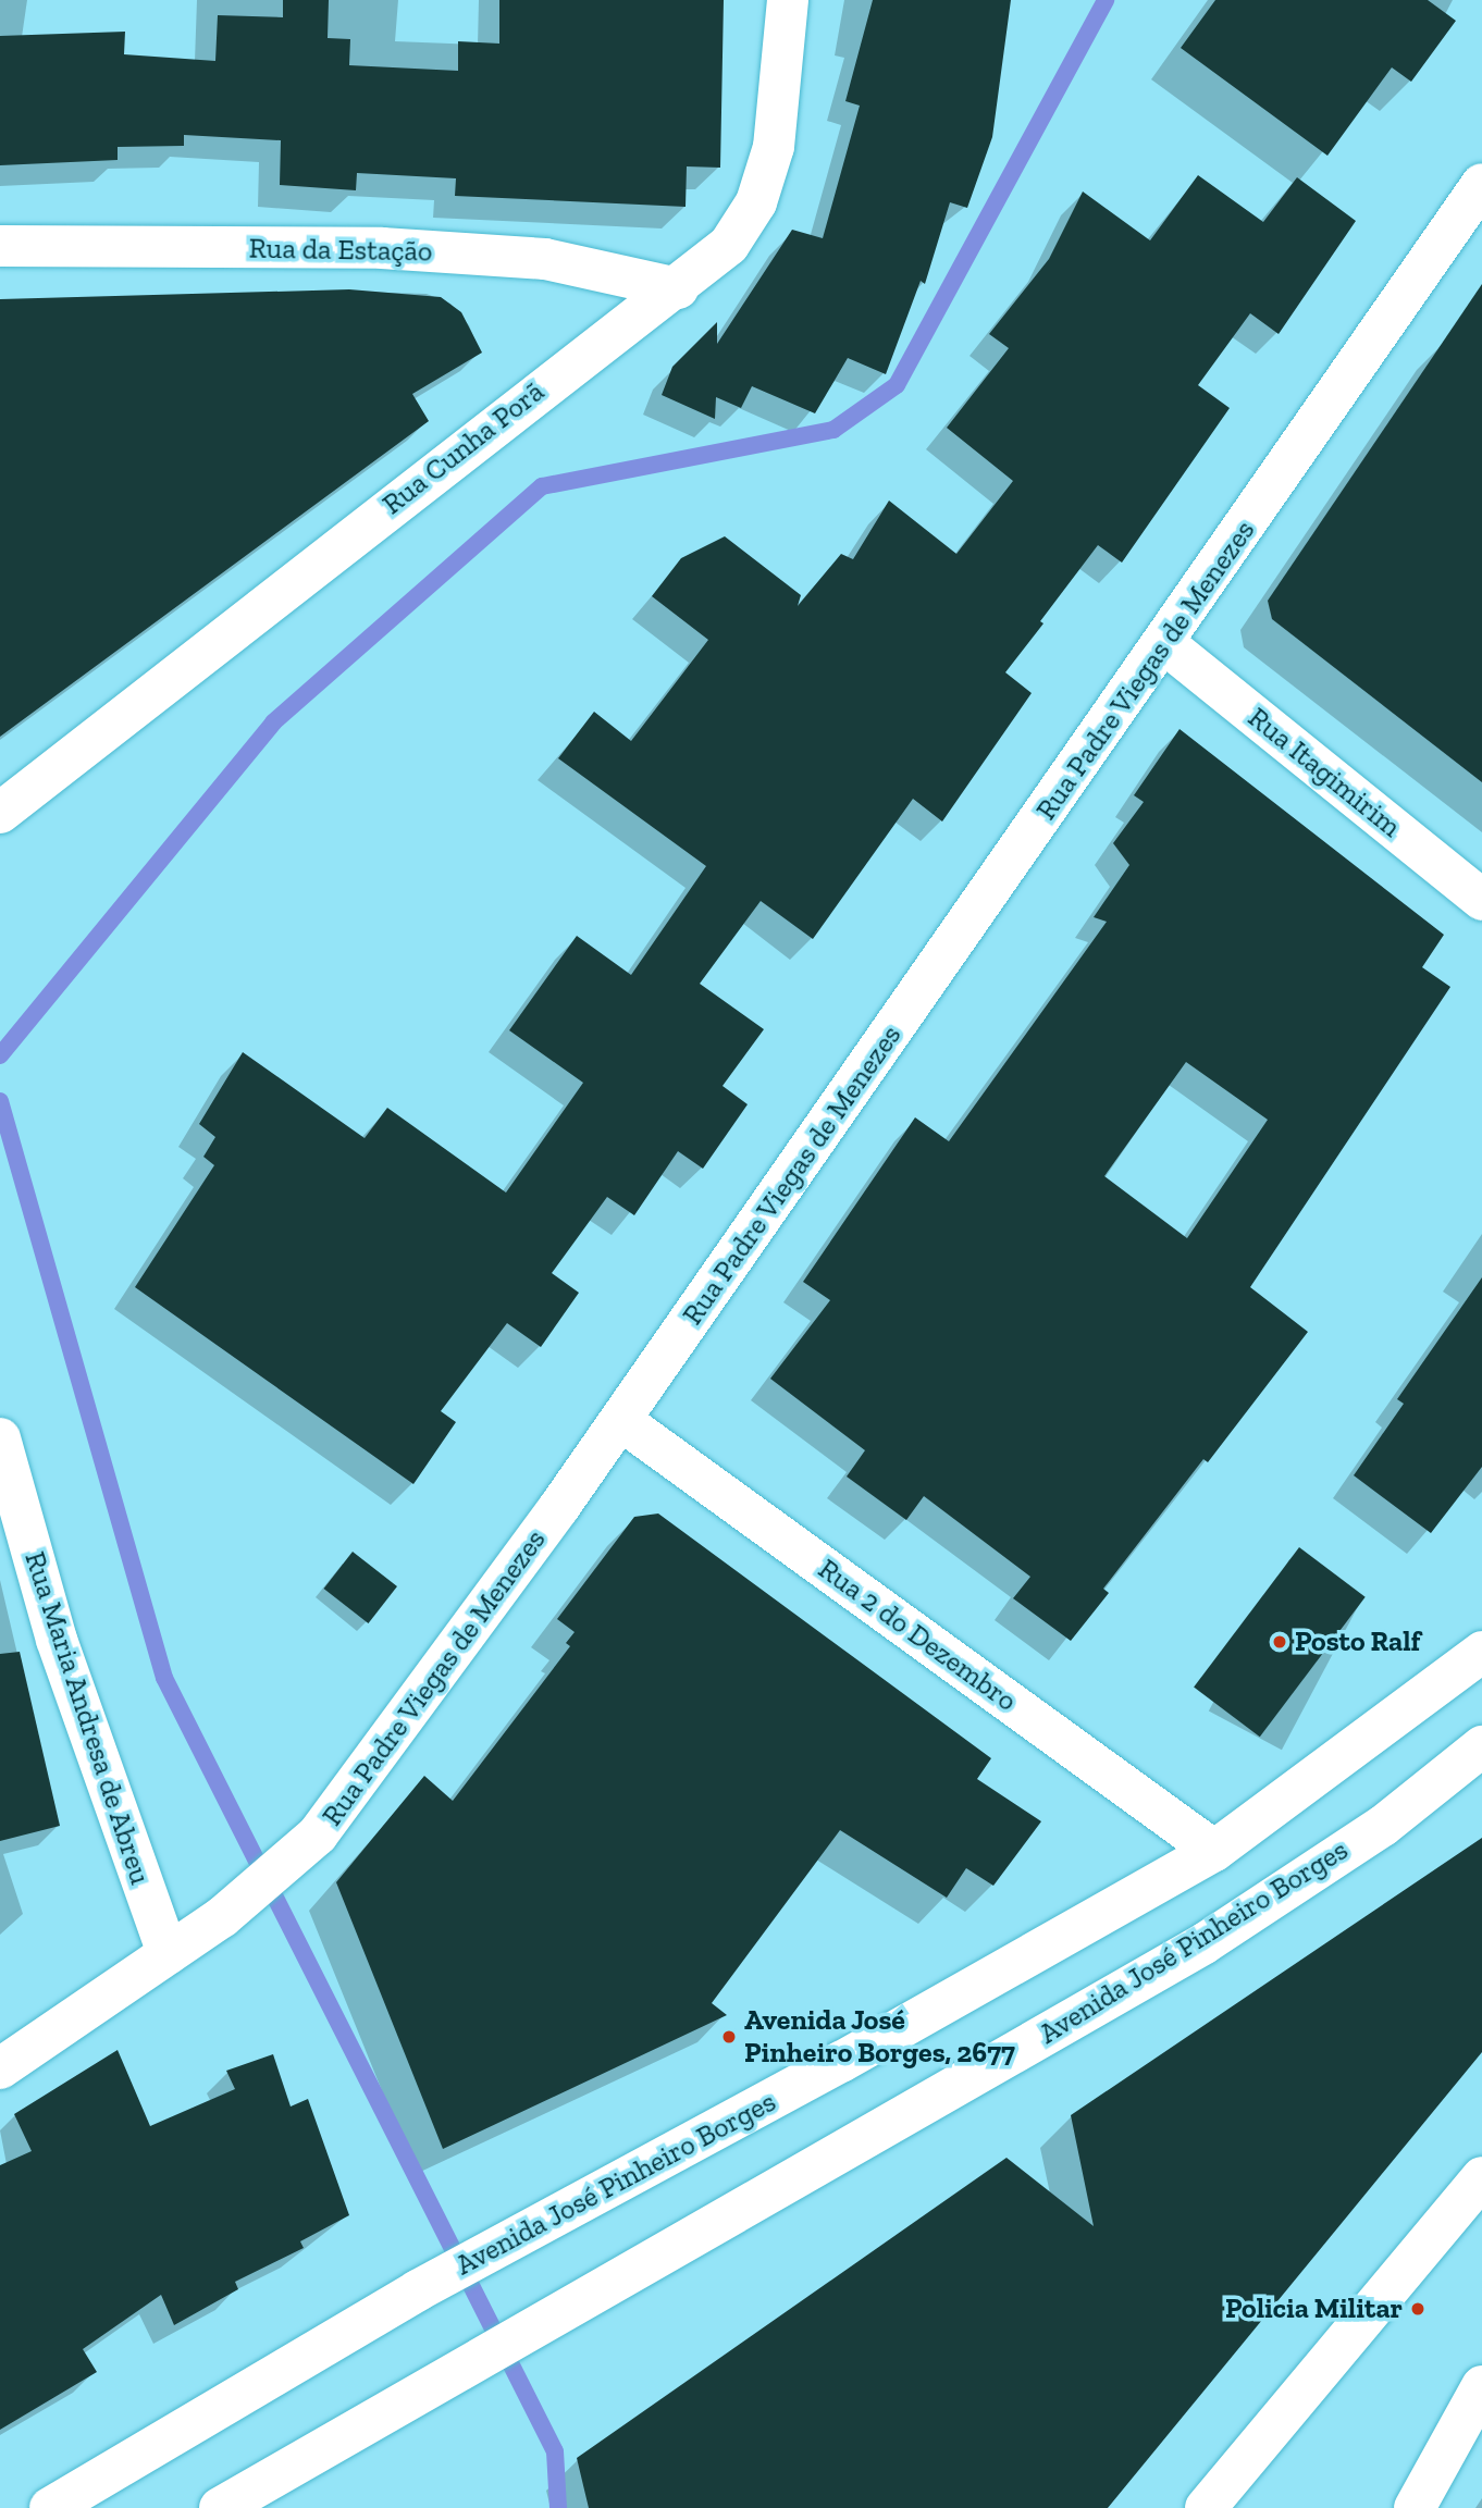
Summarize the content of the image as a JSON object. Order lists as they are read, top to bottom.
{
  "streets": {
    "main road": [
      "Rua da Estação",
      "Rua Cunha Porã",
      "Rua Padre Viegas de Menezes",
      "Rua Itagimirim",
      "Rua 2 do Dezembro",
      "Rua Maria Andresa de Abreu",
      "Avenida José Pinheiro Borges"
    ]
  },
  "crossings": [
    ["Rua da Estação", "Rua Cunha Porã"],
    ["Rua Padre Viegas de Menezes", "Rua Itagimirim"],
    ["Rua Padre Viegas de Menezes", "Rua 2 do Dezembro"],
    ["Rua Padre Viegas de Menezes", "Rua Maria Andresa de Abreu"],
    ["Rua 2 do Dezembro", "Avenida José Pinheiro Borges"]
  ],
  "places": ["Posto Ralf", "Avenida José Pinheiro Borges, 2677", "Policia Militar"]
}
